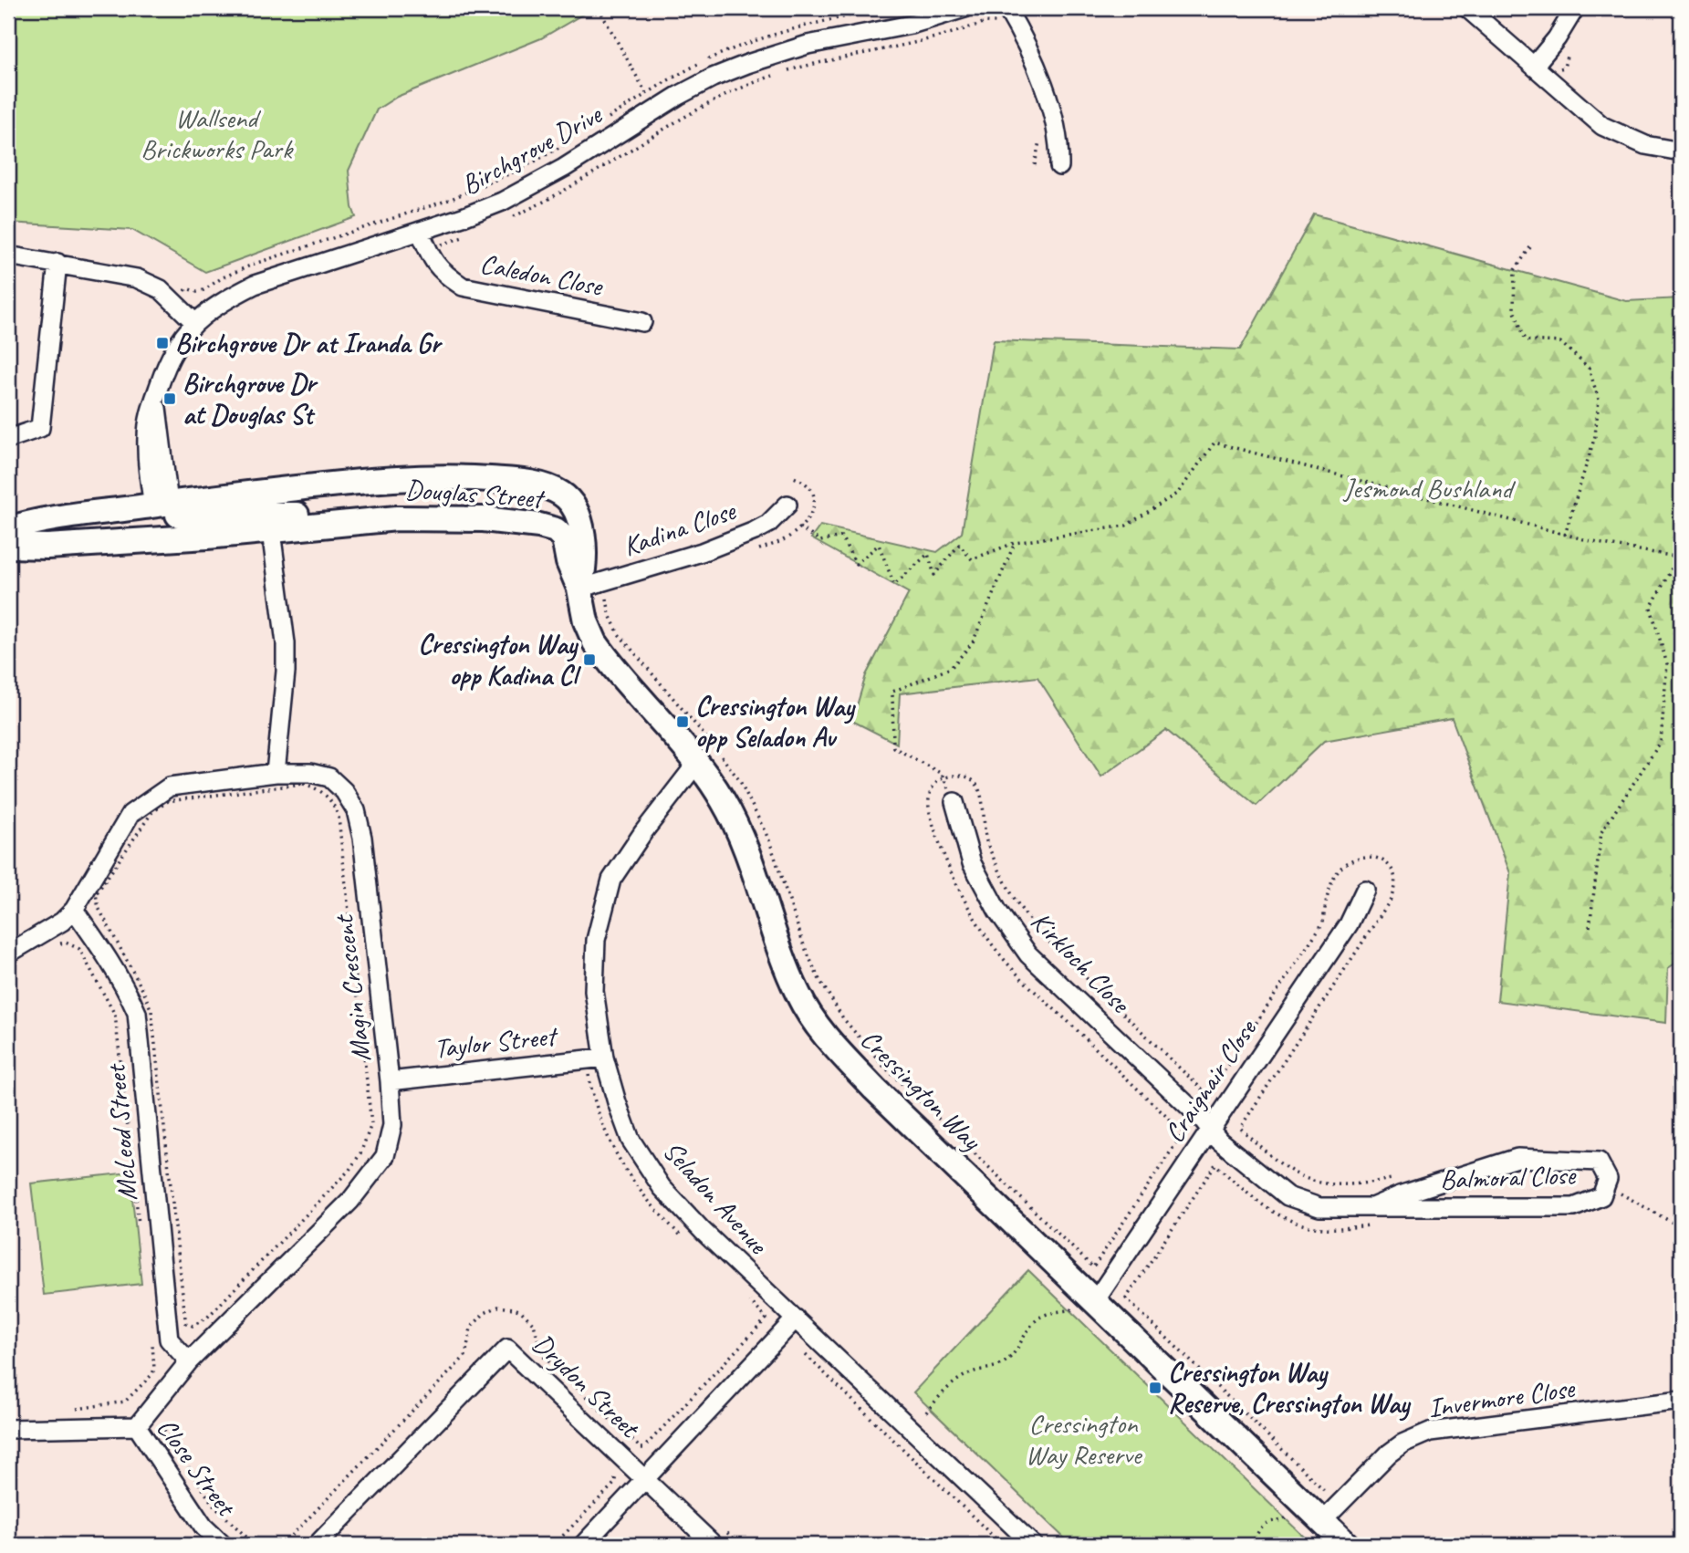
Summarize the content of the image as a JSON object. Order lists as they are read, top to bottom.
{
  "streets": {
    "street": [
      "Birchgrove Drive",
      "Caledon Close",
      "Douglas Street",
      "Kadina Close",
      "Kirkloch Close",
      "Magin Crescent",
      "Taylor Street",
      "Craignair Close",
      "Cressington Way",
      "McLeod Street",
      "Balmoral Close",
      "Seladon Avenue",
      "Drydon Street",
      "Invermore Close",
      "Close Street"
    ]
  },
  "crossings": [
    ["Birchgrove Drive", "Caledon Close"],
    ["Birchgrove Drive", "Douglas Street"],
    ["Douglas Street", "Kadina Close"],
    ["Douglas Street", "Cressington Way"],
    ["Kadina Close", "Cressington Way"],
    ["Kirkloch Close", "Craignair Close"],
    ["Kirkloch Close", "Balmoral Close"],
    ["Magin Crescent", "Taylor Street"],
    ["Magin Crescent", "McLeod Street"],
    ["Magin Crescent", "Close Street"],
    ["Taylor Street", "Seladon Avenue"],
    ["Craignair Close", "Cressington Way"],
    ["Craignair Close", "Balmoral Close"],
    ["Cressington Way", "Seladon Avenue"],
    ["Cressington Way", "Invermore Close"]
  ],
  "parks": ["Wallsend Brickworks Park", "Jesmond Bushland", "Cressington Way Reserve"],
  "places": {
    "transit": [
      "Birchgrove Dr at Iranda Gr",
      "Birchgrove Dr at Douglas St",
      "Cressington Way opp Kadina Cl",
      "Cressington Way opp Seladon Av",
      "Cressington Way Reserve, Cressington Way"
    ]
  }
}
